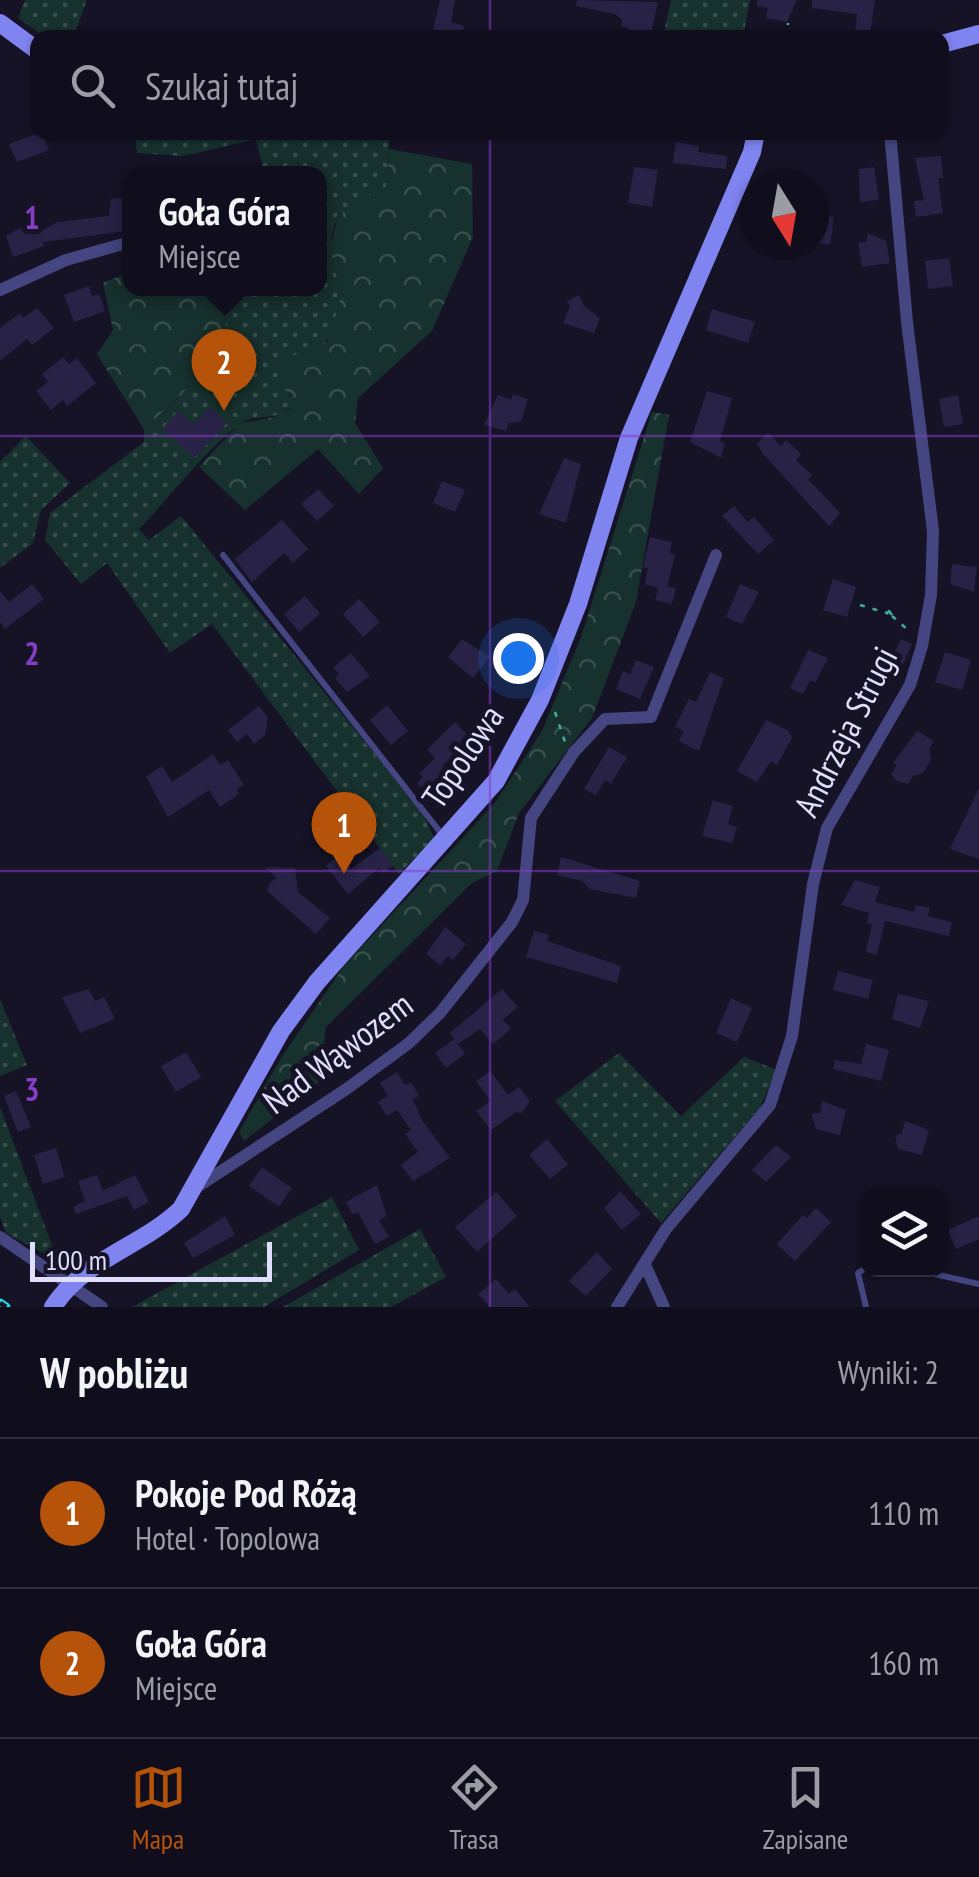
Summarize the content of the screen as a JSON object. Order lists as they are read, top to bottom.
{
  "streets": {
    "street": ["Andrzeja Strugi", "Topolowa", "Nad Wąwozem"]
  },
  "crossings": [
    ["Topolowa", "Nad Wąwozem"]
  ],
  "scale_bar": "100 m",
  "north": "bottom",
  "page": {
    "search": "Szukaj tutaj",
    "popup": ["Goła Góra", "Miejsce"],
    "pins": ["2", "1"],
    "scale": "100 m",
    "heading": ["W pobliżu", "Wyniki: 2"],
    "list": [
      {
        "mark": "1",
        "name": "Pokoje Pod Różą",
        "note": "Hotel · Topolowa",
        "value": "110 m"
      },
      {
        "mark": "2",
        "name": "Goła Góra",
        "note": "Miejsce",
        "value": "160 m"
      }
    ],
    "nav": ["Mapa", "Trasa", "Zapisane"]
  },
  "grid": {
    "rows": ["1", "2", "3"]
  }
}
